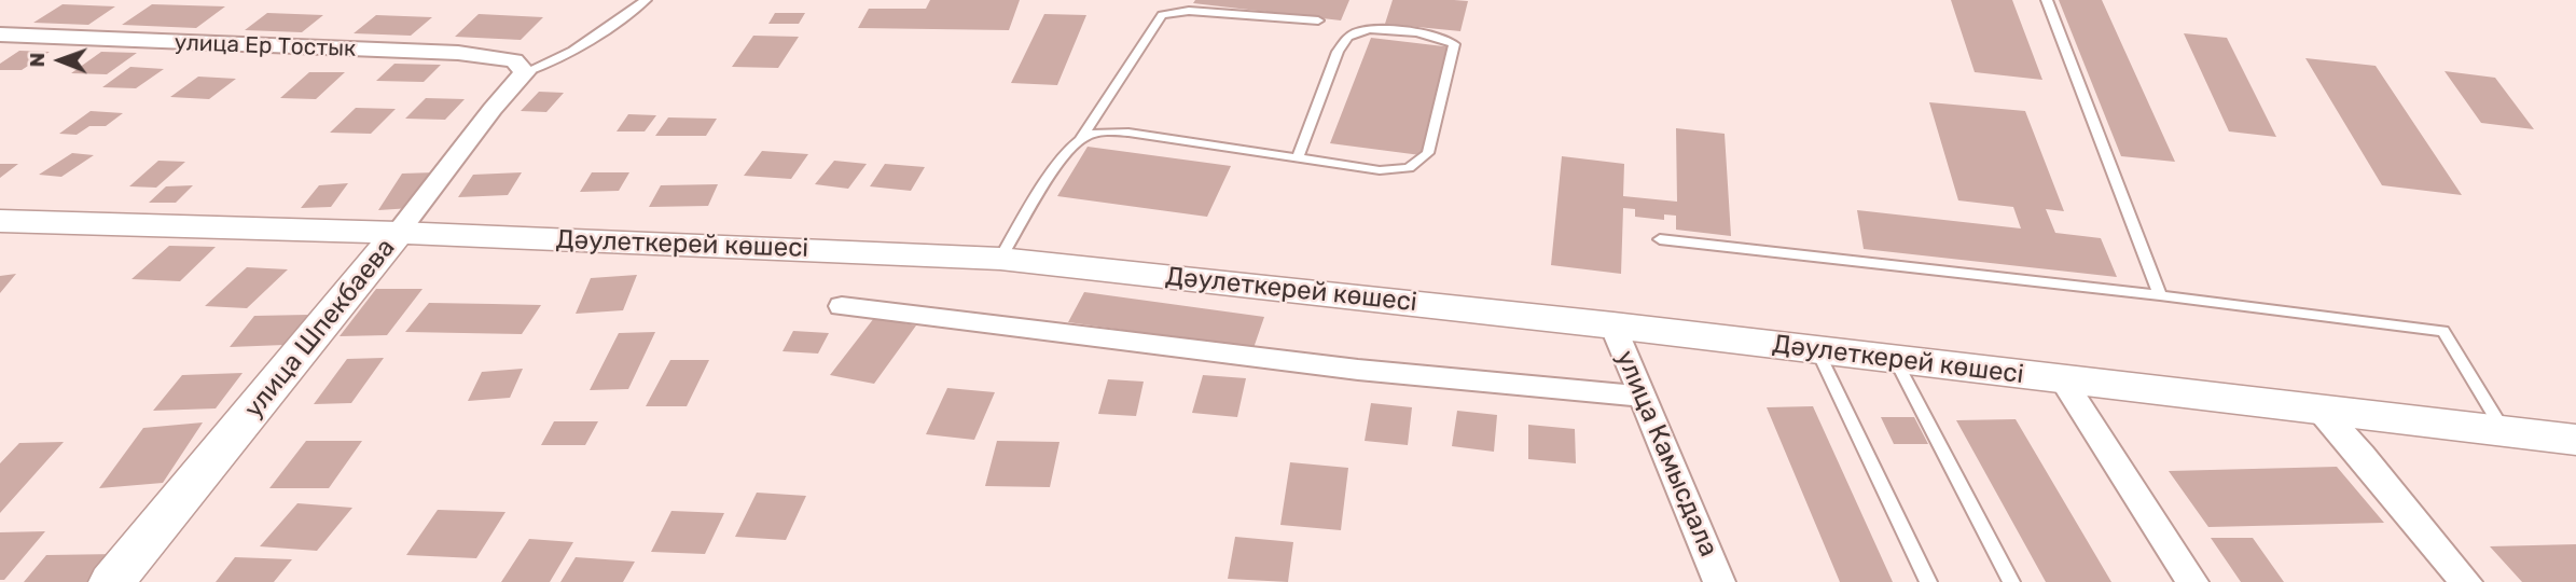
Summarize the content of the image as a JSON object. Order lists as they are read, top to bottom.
{
  "streets": {
    "main road": ["Дәулеткерей көшесі", "улица Шпекбаева"],
    "street": ["улица Ер Тостык", "улица Камысдала"]
  },
  "crossings": [
    ["улица Ер Тостык", "улица Шпекбаева"],
    ["Дәулеткерей көшесі", "улица Шпекбаева"],
    ["Дәулеткерей көшесі", "улица Камысдала"]
  ],
  "north": "left"
}
